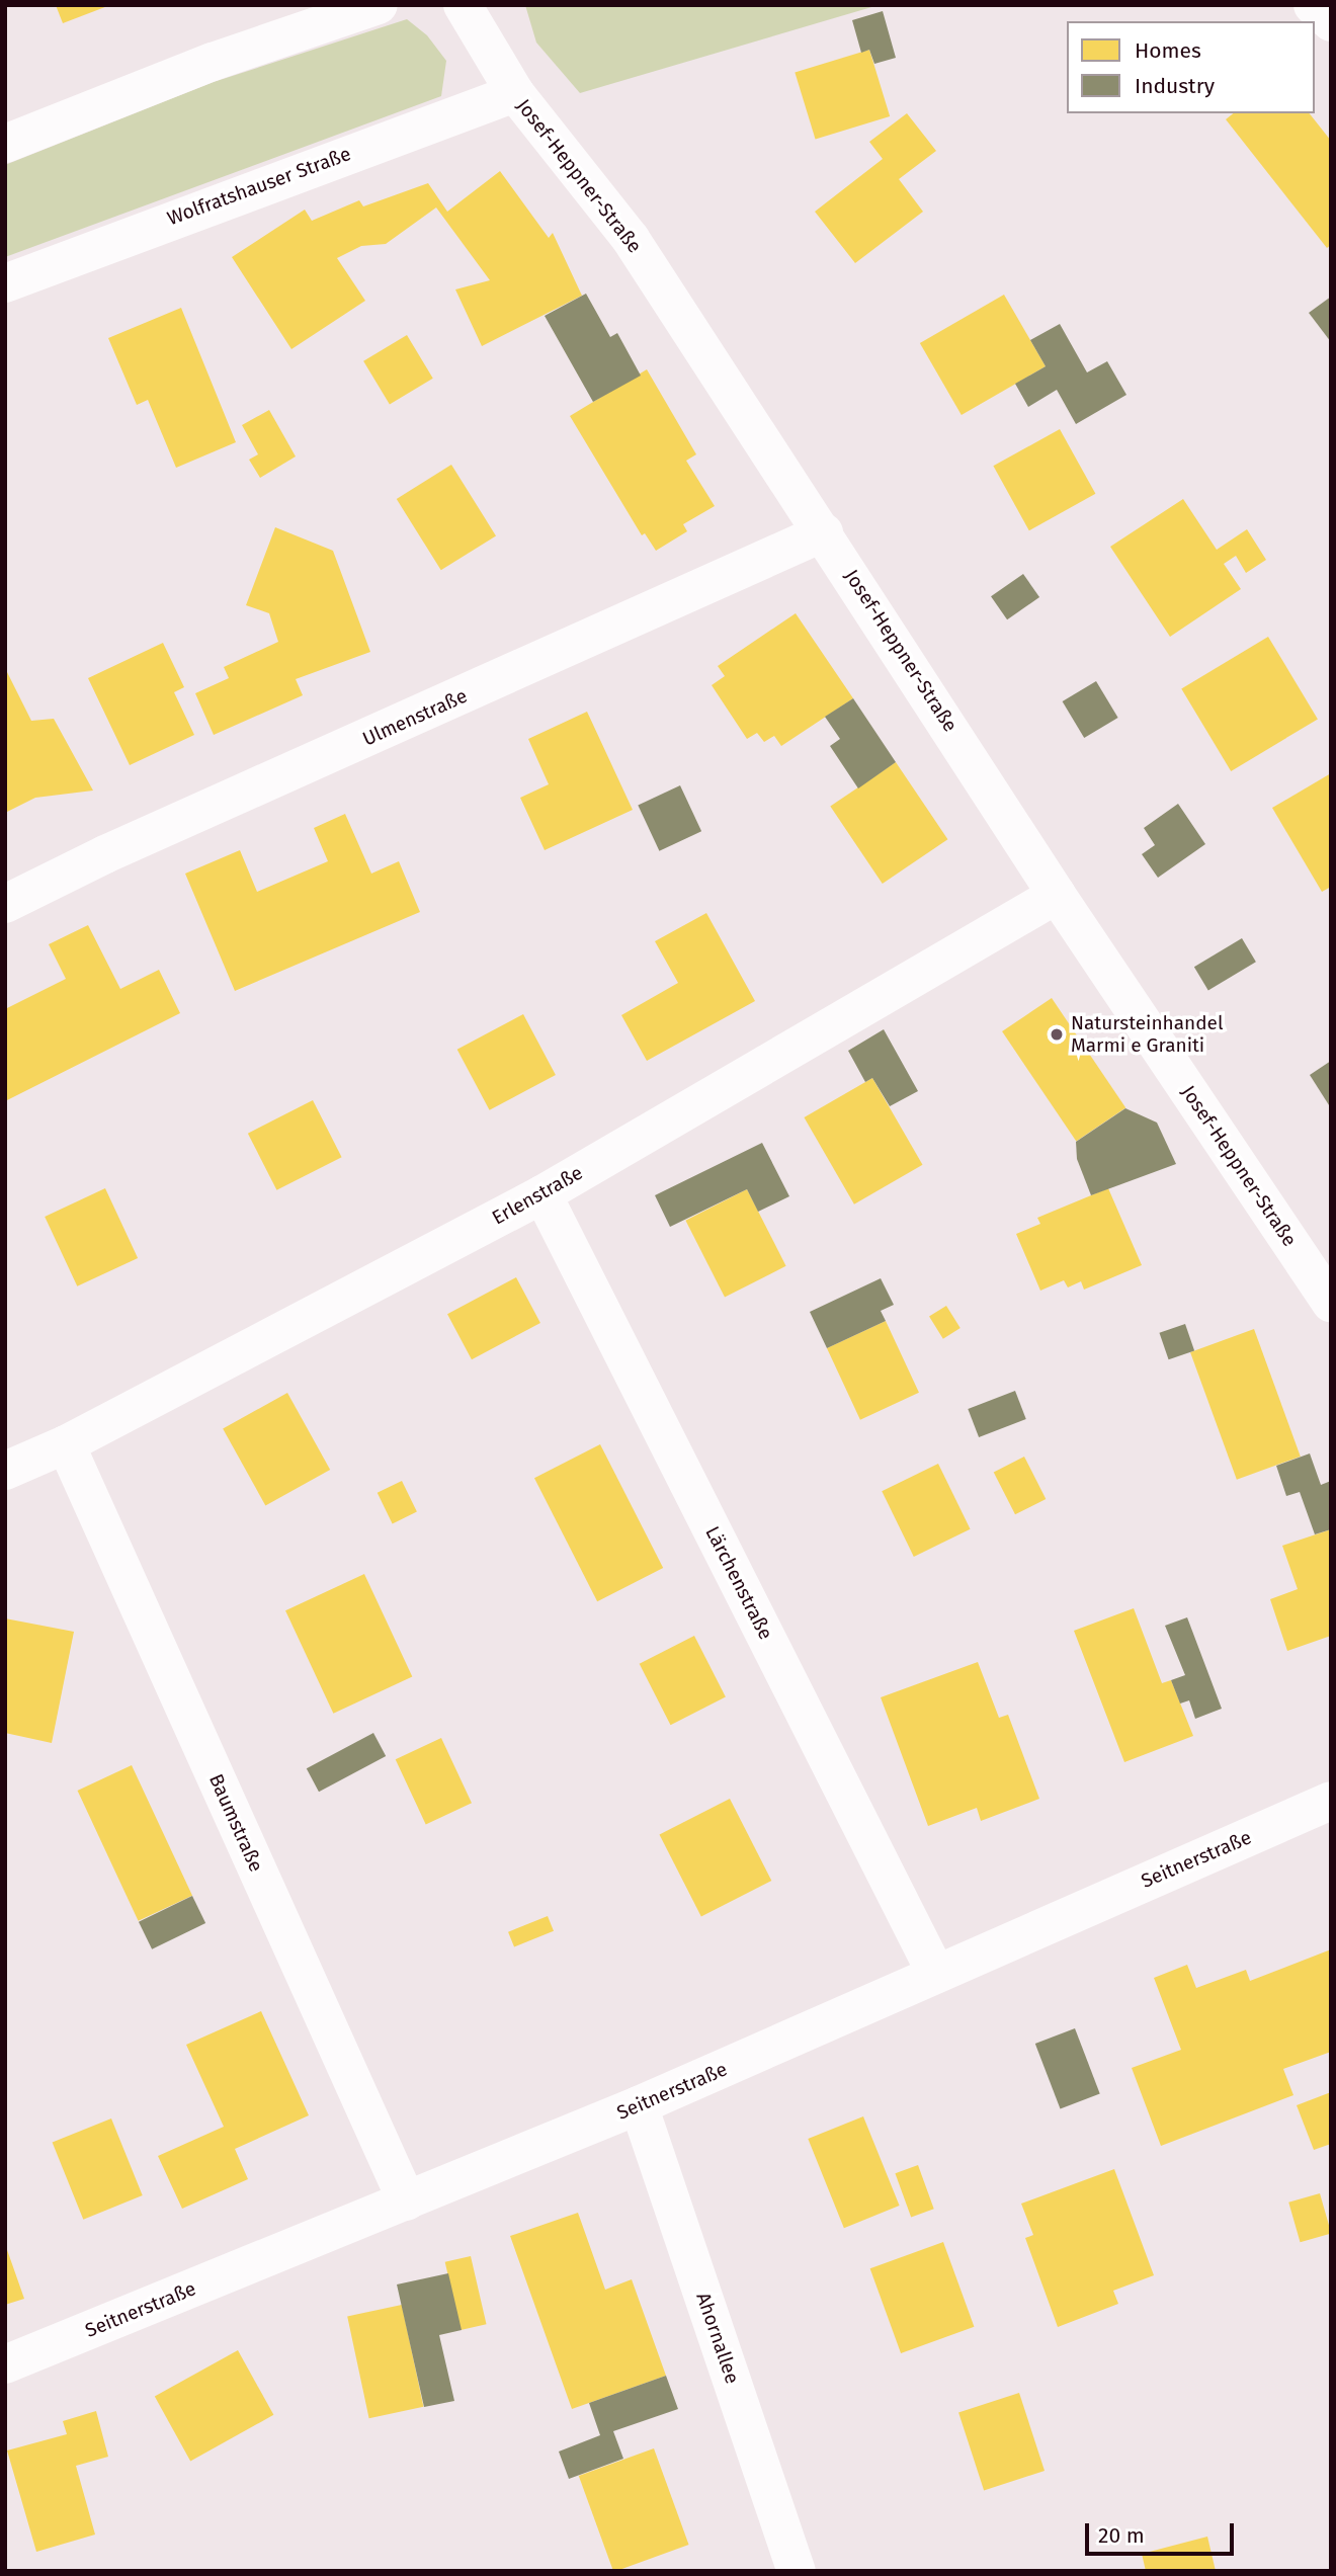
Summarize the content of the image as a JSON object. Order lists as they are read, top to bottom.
{
  "streets": {
    "street": [
      "Josef-Heppner-Straße",
      "Wolfratshauser Straße",
      "Ulmenstraße",
      "Erlenstraße",
      "Lärchenstraße",
      "Baumstraße",
      "Seitnerstraße",
      "Ahornallee"
    ]
  },
  "crossings": [
    ["Josef-Heppner-Straße", "Wolfratshauser Straße"],
    ["Josef-Heppner-Straße", "Ulmenstraße"],
    ["Josef-Heppner-Straße", "Erlenstraße"],
    ["Erlenstraße", "Lärchenstraße"],
    ["Erlenstraße", "Baumstraße"],
    ["Lärchenstraße", "Seitnerstraße"],
    ["Baumstraße", "Seitnerstraße"],
    ["Seitnerstraße", "Ahornallee"]
  ],
  "places": ["Natursteinhandel Marmi e Graniti"],
  "legend": ["Homes", "Industry"],
  "scale_bar": "20 m"
}
